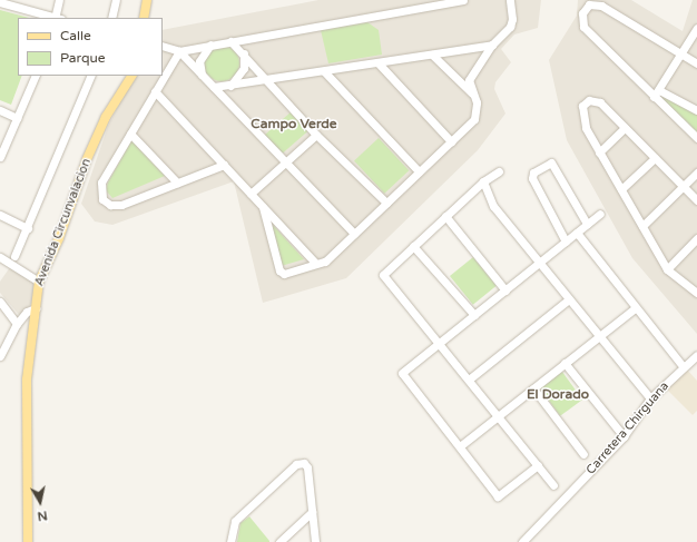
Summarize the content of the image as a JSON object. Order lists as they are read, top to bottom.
{
  "streets": {
    "main road": ["Avenida Circunvalacion"],
    "street": ["Carretera Chirguana"]
  },
  "districts": ["Campo Verde", "El Dorado"],
  "legend": ["Calle", "Parque"],
  "north": "bottom"
}
